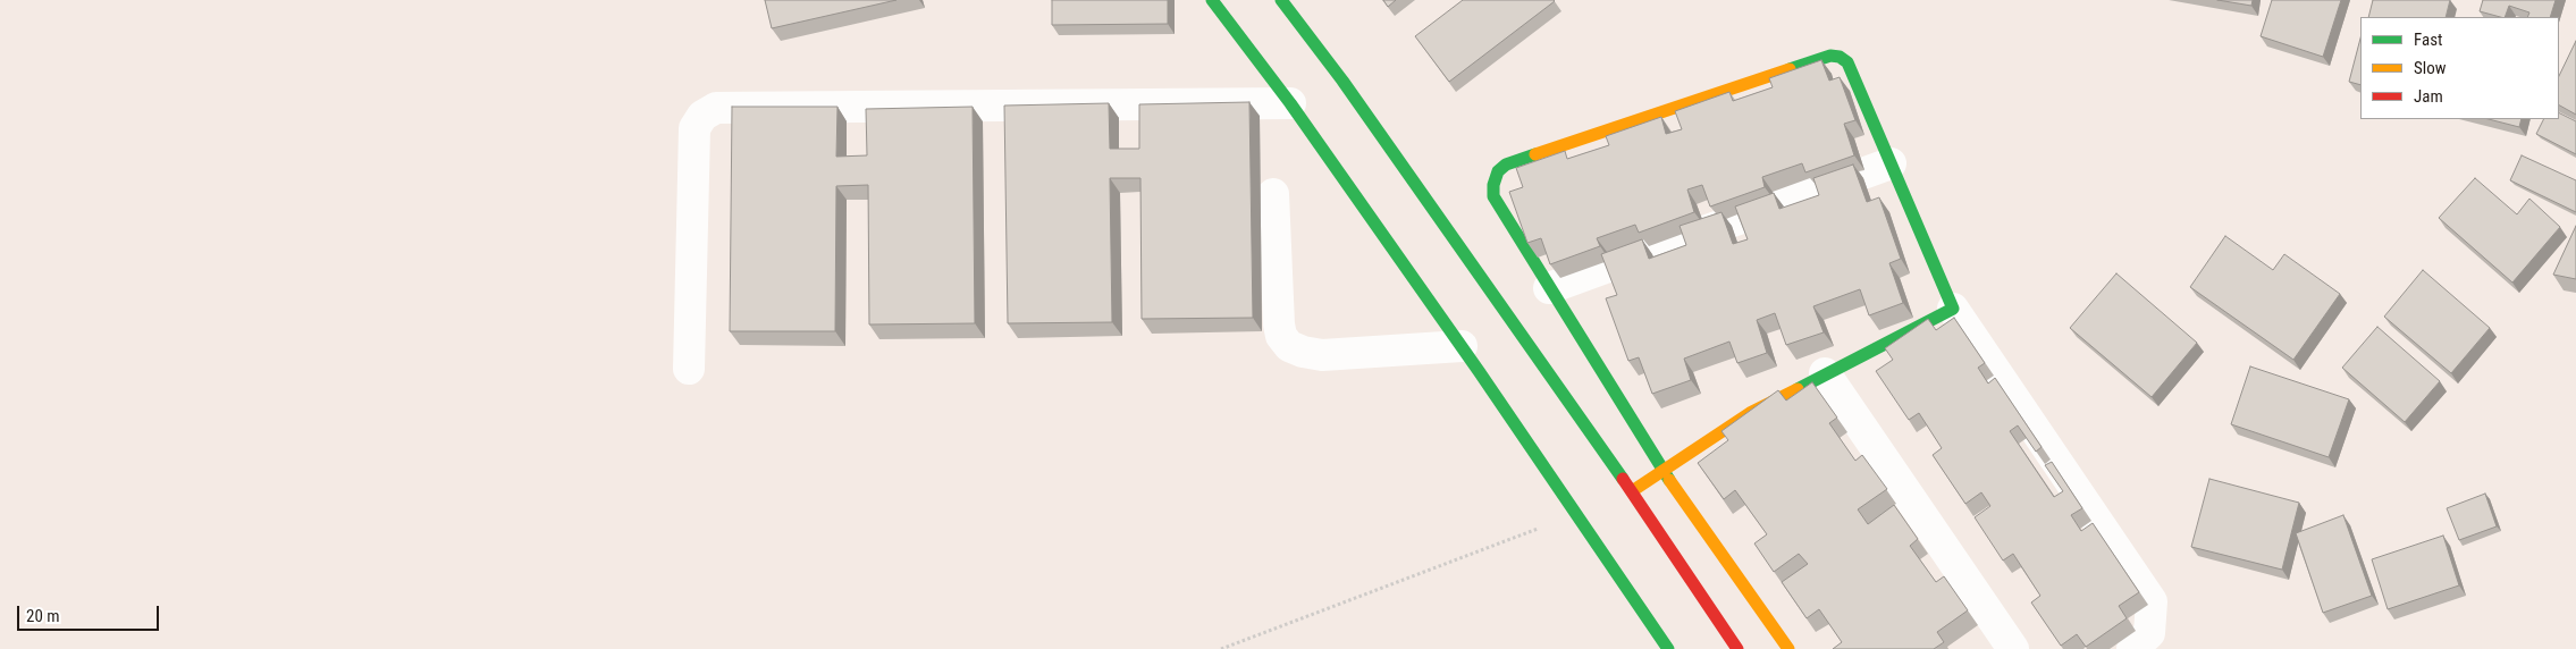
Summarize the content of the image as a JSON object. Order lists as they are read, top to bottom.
{
  "legend": ["Fast", "Slow", "Jam"],
  "scale_bar": "20 m"
}
